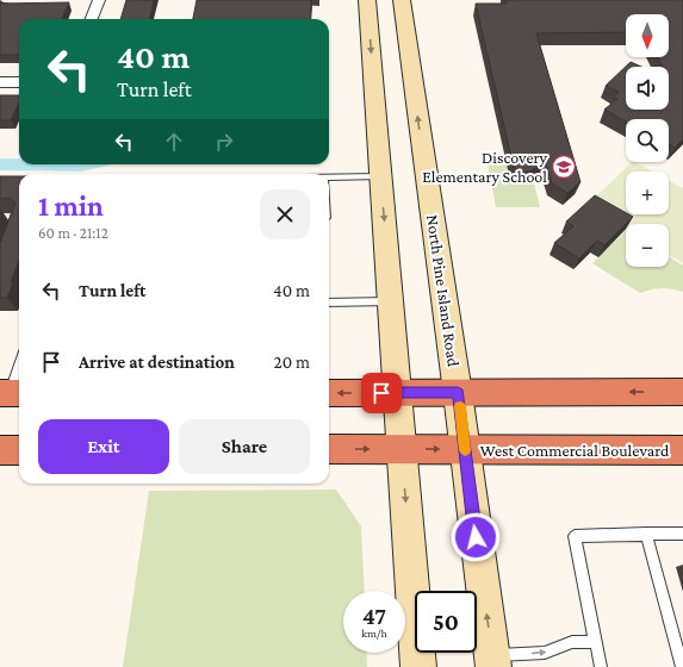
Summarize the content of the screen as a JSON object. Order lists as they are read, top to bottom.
{
  "streets": {
    "highway": ["West Commercial Boulevard"],
    "main road": ["North Pine Island Road"]
  },
  "crossings": [
    ["North Pine Island Road", "West Commercial Boulevard"]
  ],
  "places": {
    "school or university": ["Discovery Elementary School"]
  },
  "north": "bottom",
  "page": {
    "map_buttons": ["+", "−"],
    "turn": ["40 m", "Turn left"],
    "heading": ["1 min", "60 m · 21:12"],
    "list": [
      {
        "name": "Turn left",
        "value": "40 m"
      },
      {
        "name": "Arrive at destination",
        "value": "20 m"
      }
    ],
    "buttons": ["Exit", "Share"],
    "speed": "47 km/h",
    "limit": "50"
  }
}
